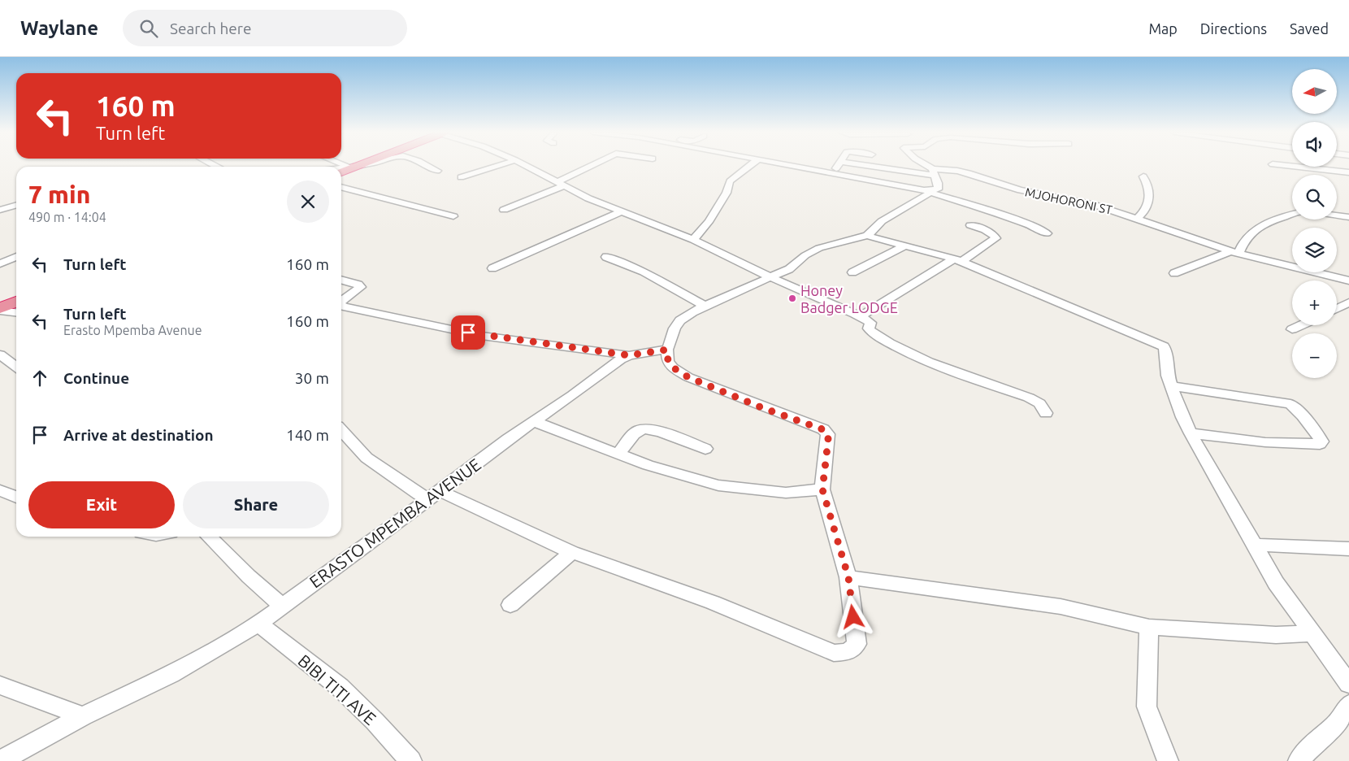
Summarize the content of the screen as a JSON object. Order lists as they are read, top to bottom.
{
  "streets": {
    "street": ["MJOHORONI ST", "ERASTO MPEMBA AVENUE", "BIBI TITI AVE"]
  },
  "crossings": [
    ["ERASTO MPEMBA AVENUE", "BIBI TITI AVE"]
  ],
  "places": ["Honey Badger LODGE"],
  "north": "left",
  "page": {
    "header": "Waylane",
    "search": "Search here",
    "nav": ["Map", "Directions", "Saved"],
    "map_buttons": ["+", "−"],
    "turn": ["160 m", "Turn left"],
    "heading": ["7 min", "490 m · 14:04"],
    "list": [
      {
        "name": "Turn left",
        "value": "160 m"
      },
      {
        "name": "Turn left",
        "note": "Erasto Mpemba Avenue",
        "value": "160 m"
      },
      {
        "name": "Continue",
        "value": "30 m"
      },
      {
        "name": "Arrive at destination",
        "value": "140 m"
      }
    ],
    "buttons": ["Exit", "Share"]
  }
}
